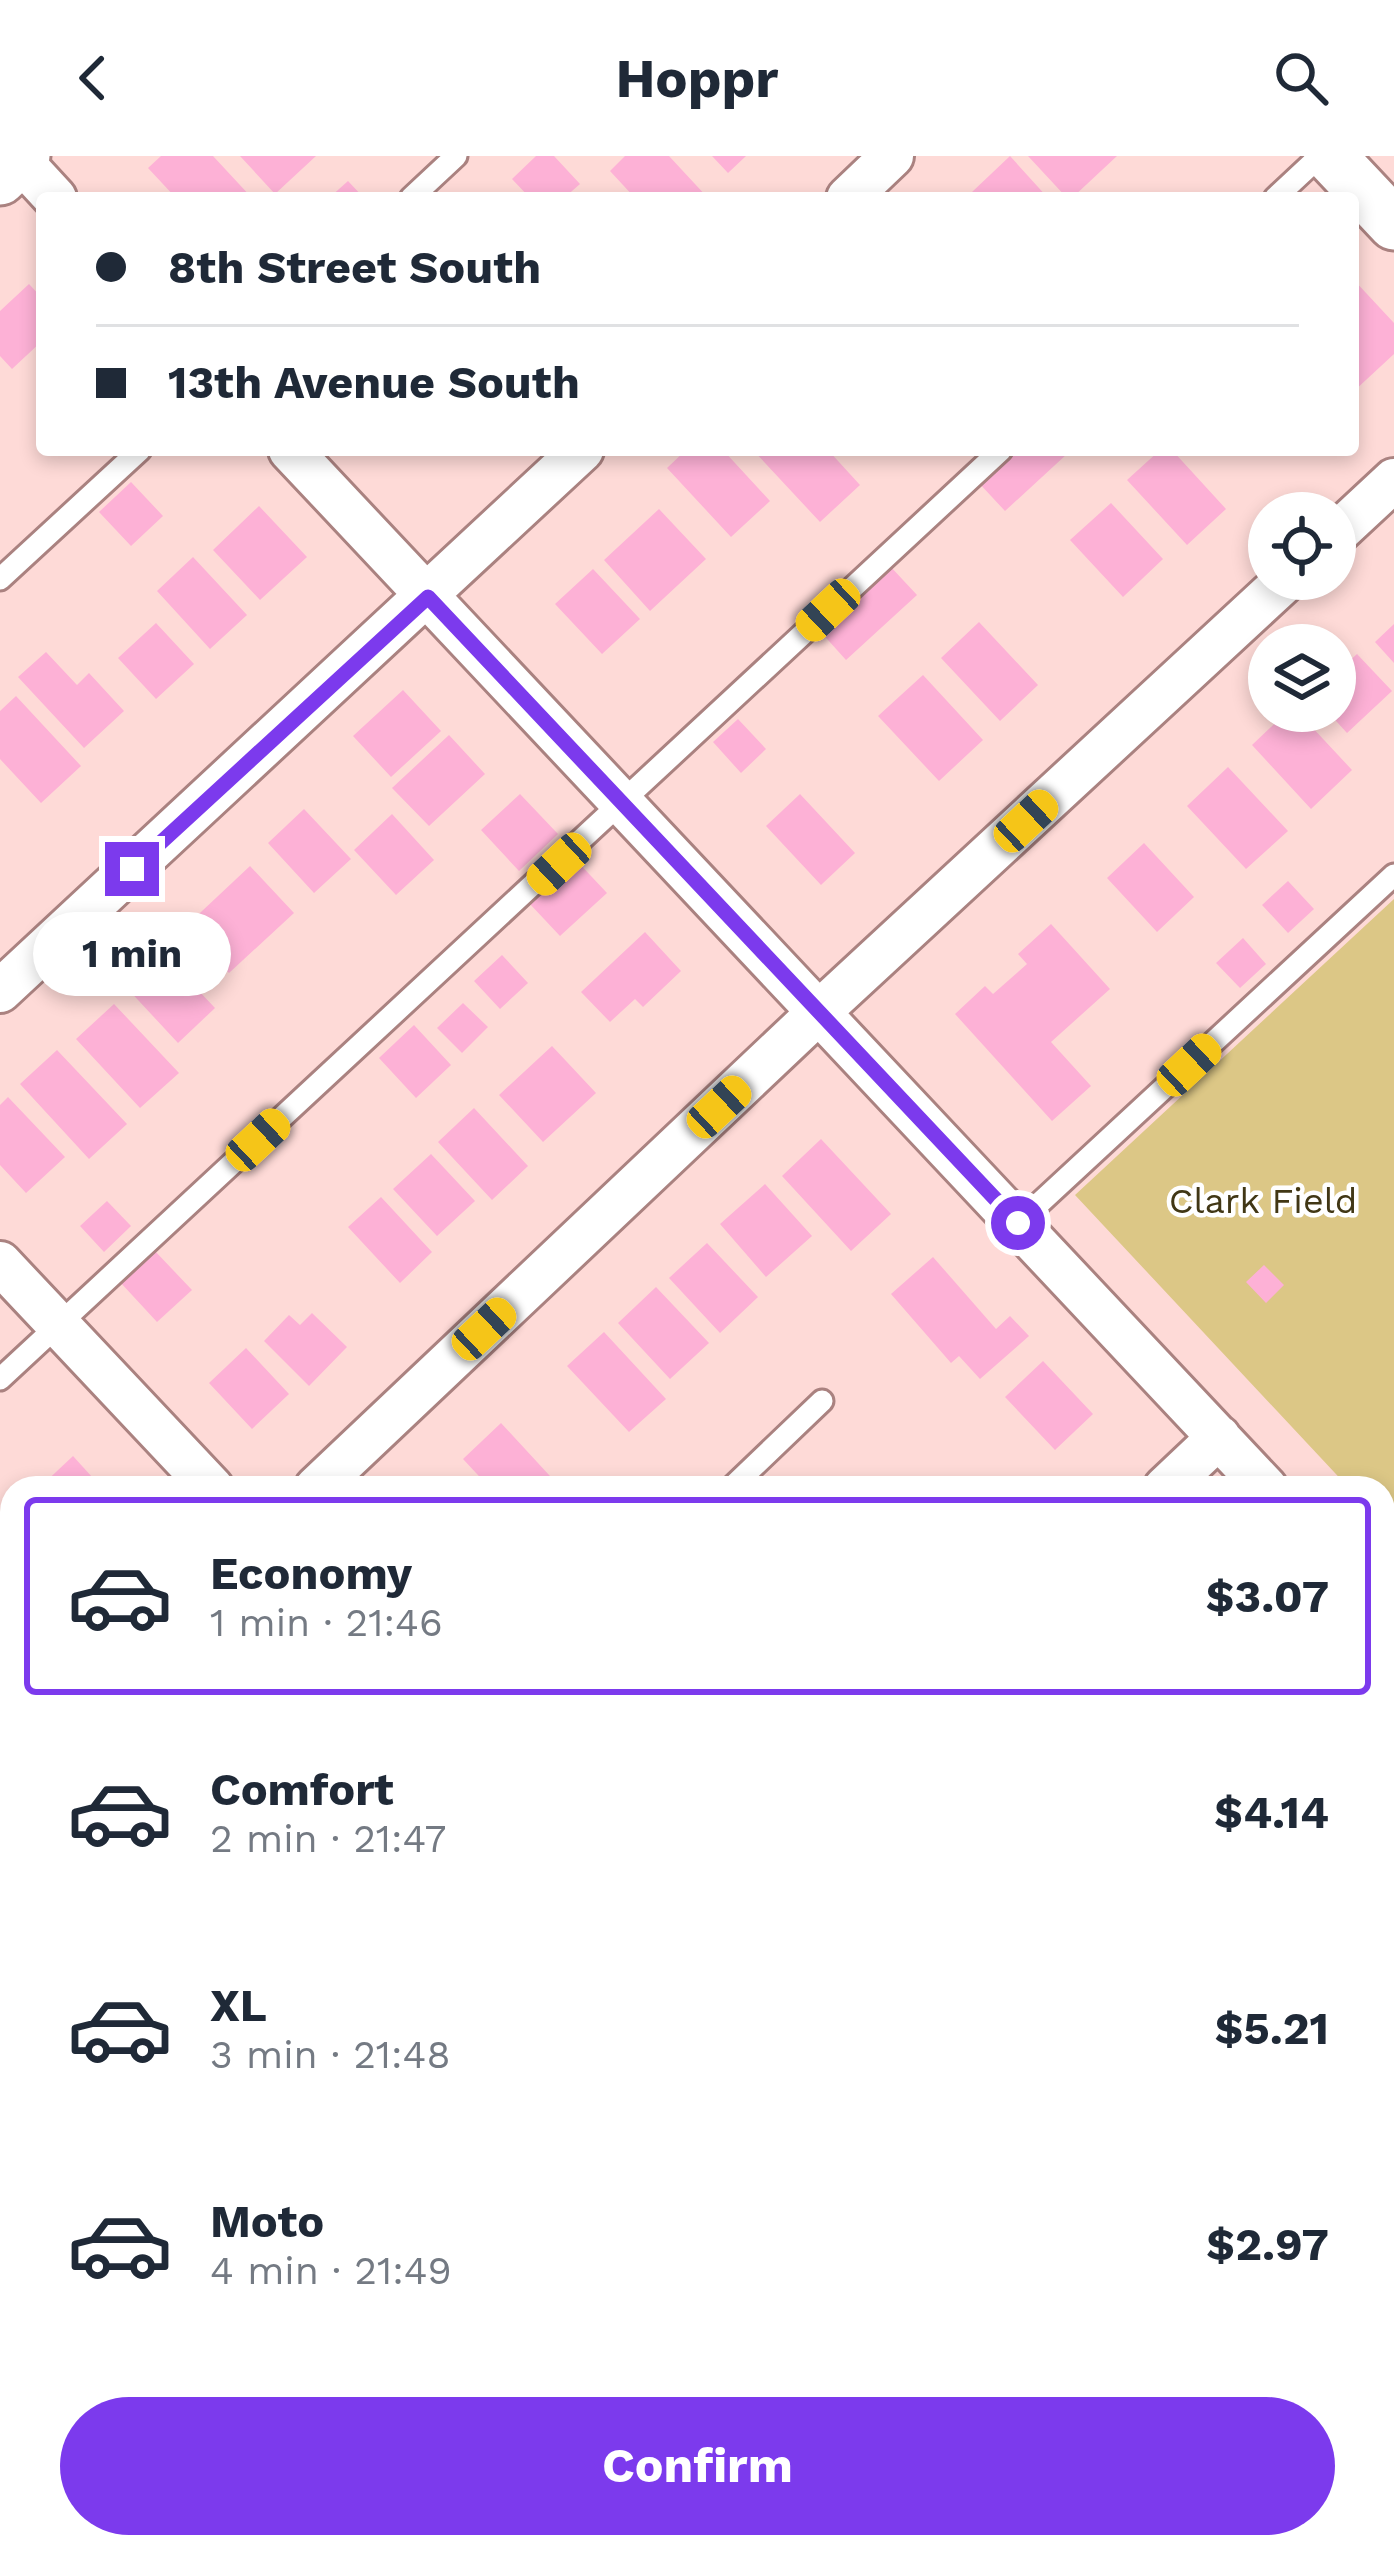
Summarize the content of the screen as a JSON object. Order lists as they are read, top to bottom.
{
  "parks": ["Clark Field"],
  "page": {
    "header": "Hoppr",
    "banner": ["8th Street South", "13th Avenue South"],
    "bubble": "1 min",
    "list": [
      {
        "name": "Economy",
        "note": "1 min · 21:46",
        "value": "$3.07"
      },
      {
        "name": "Comfort",
        "note": "2 min · 21:47",
        "value": "$4.14"
      },
      {
        "name": "XL",
        "note": "3 min · 21:48",
        "value": "$5.21"
      },
      {
        "name": "Moto",
        "note": "4 min · 21:49",
        "value": "$2.97"
      }
    ],
    "buttons": "Confirm"
  }
}
